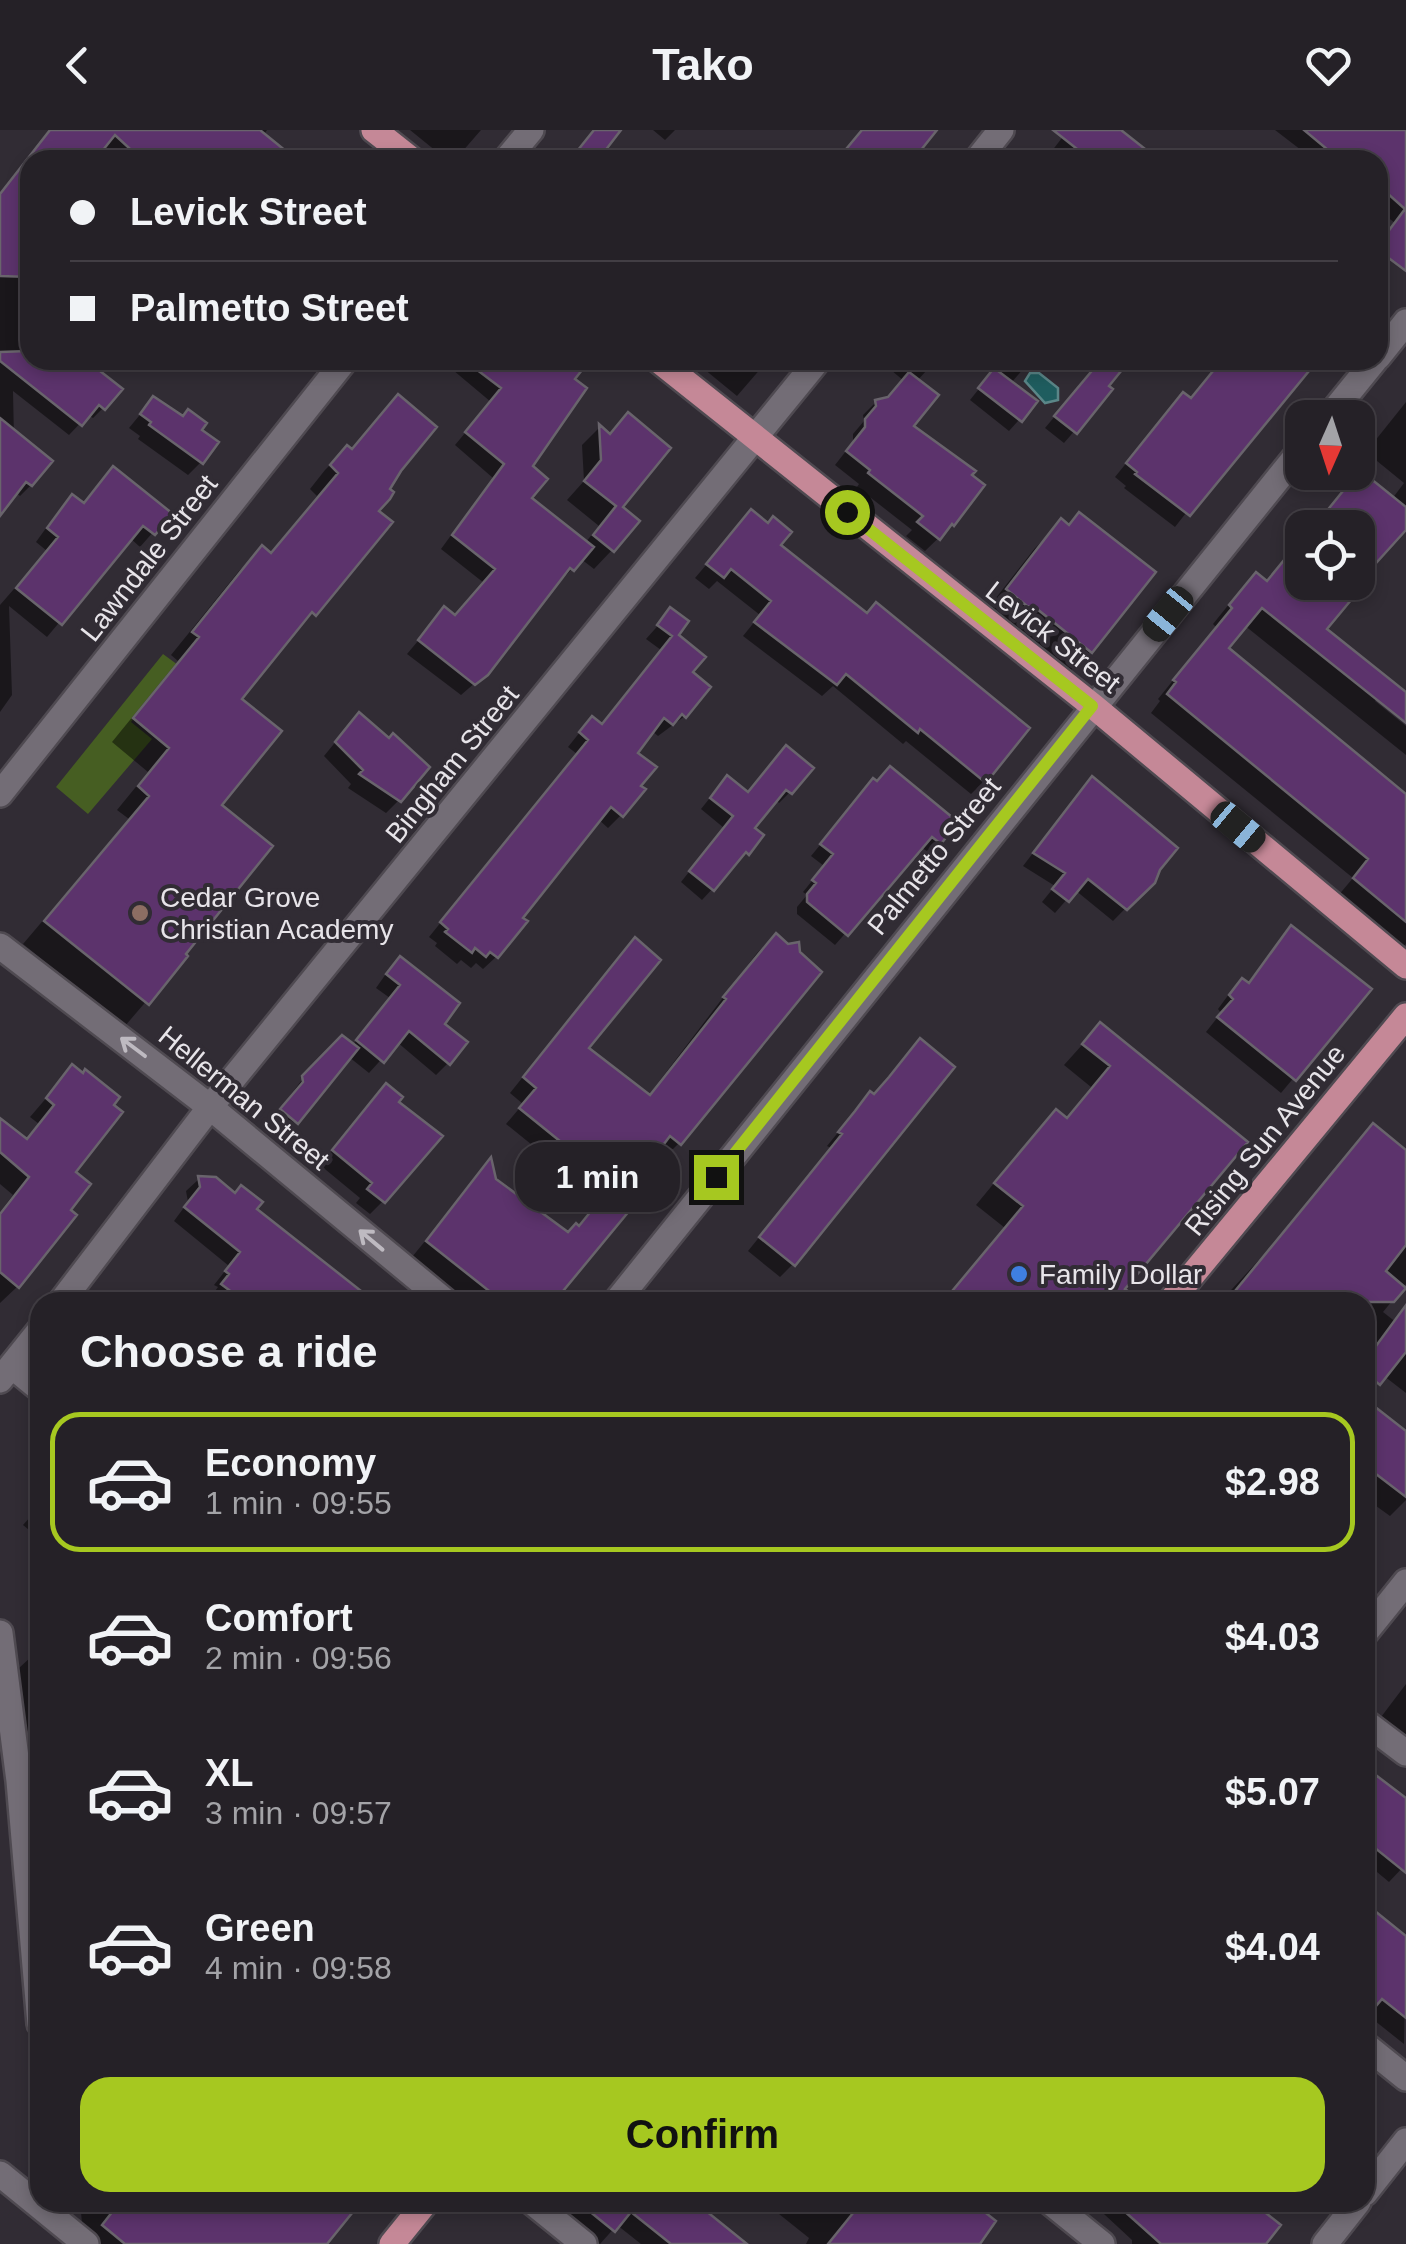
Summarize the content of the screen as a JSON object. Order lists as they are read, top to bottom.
{
  "streets": {
    "main road": ["Levick Street", "Rising Sun Avenue"],
    "street": [
      "Lawndale Street",
      "Bingham Street",
      "Palmetto Street",
      "Hellerman Street"
    ]
  },
  "crossings": [
    ["Levick Street", "Bingham Street"],
    ["Levick Street", "Palmetto Street"],
    ["Bingham Street", "Hellerman Street"]
  ],
  "one_way": ["Hellerman Street"],
  "places": ["Cedar Grove Christian Academy", "Family Dollar"],
  "north": "bottom",
  "page": {
    "header": "Tako",
    "banner": ["Levick Street", "Palmetto Street"],
    "bubble": "1 min",
    "heading": "Choose a ride",
    "list": [
      {
        "name": "Economy",
        "note": "1 min · 09:55",
        "value": "$2.98"
      },
      {
        "name": "Comfort",
        "note": "2 min · 09:56",
        "value": "$4.03"
      },
      {
        "name": "XL",
        "note": "3 min · 09:57",
        "value": "$5.07"
      },
      {
        "name": "Green",
        "note": "4 min · 09:58",
        "value": "$4.04"
      }
    ],
    "buttons": "Confirm"
  }
}
